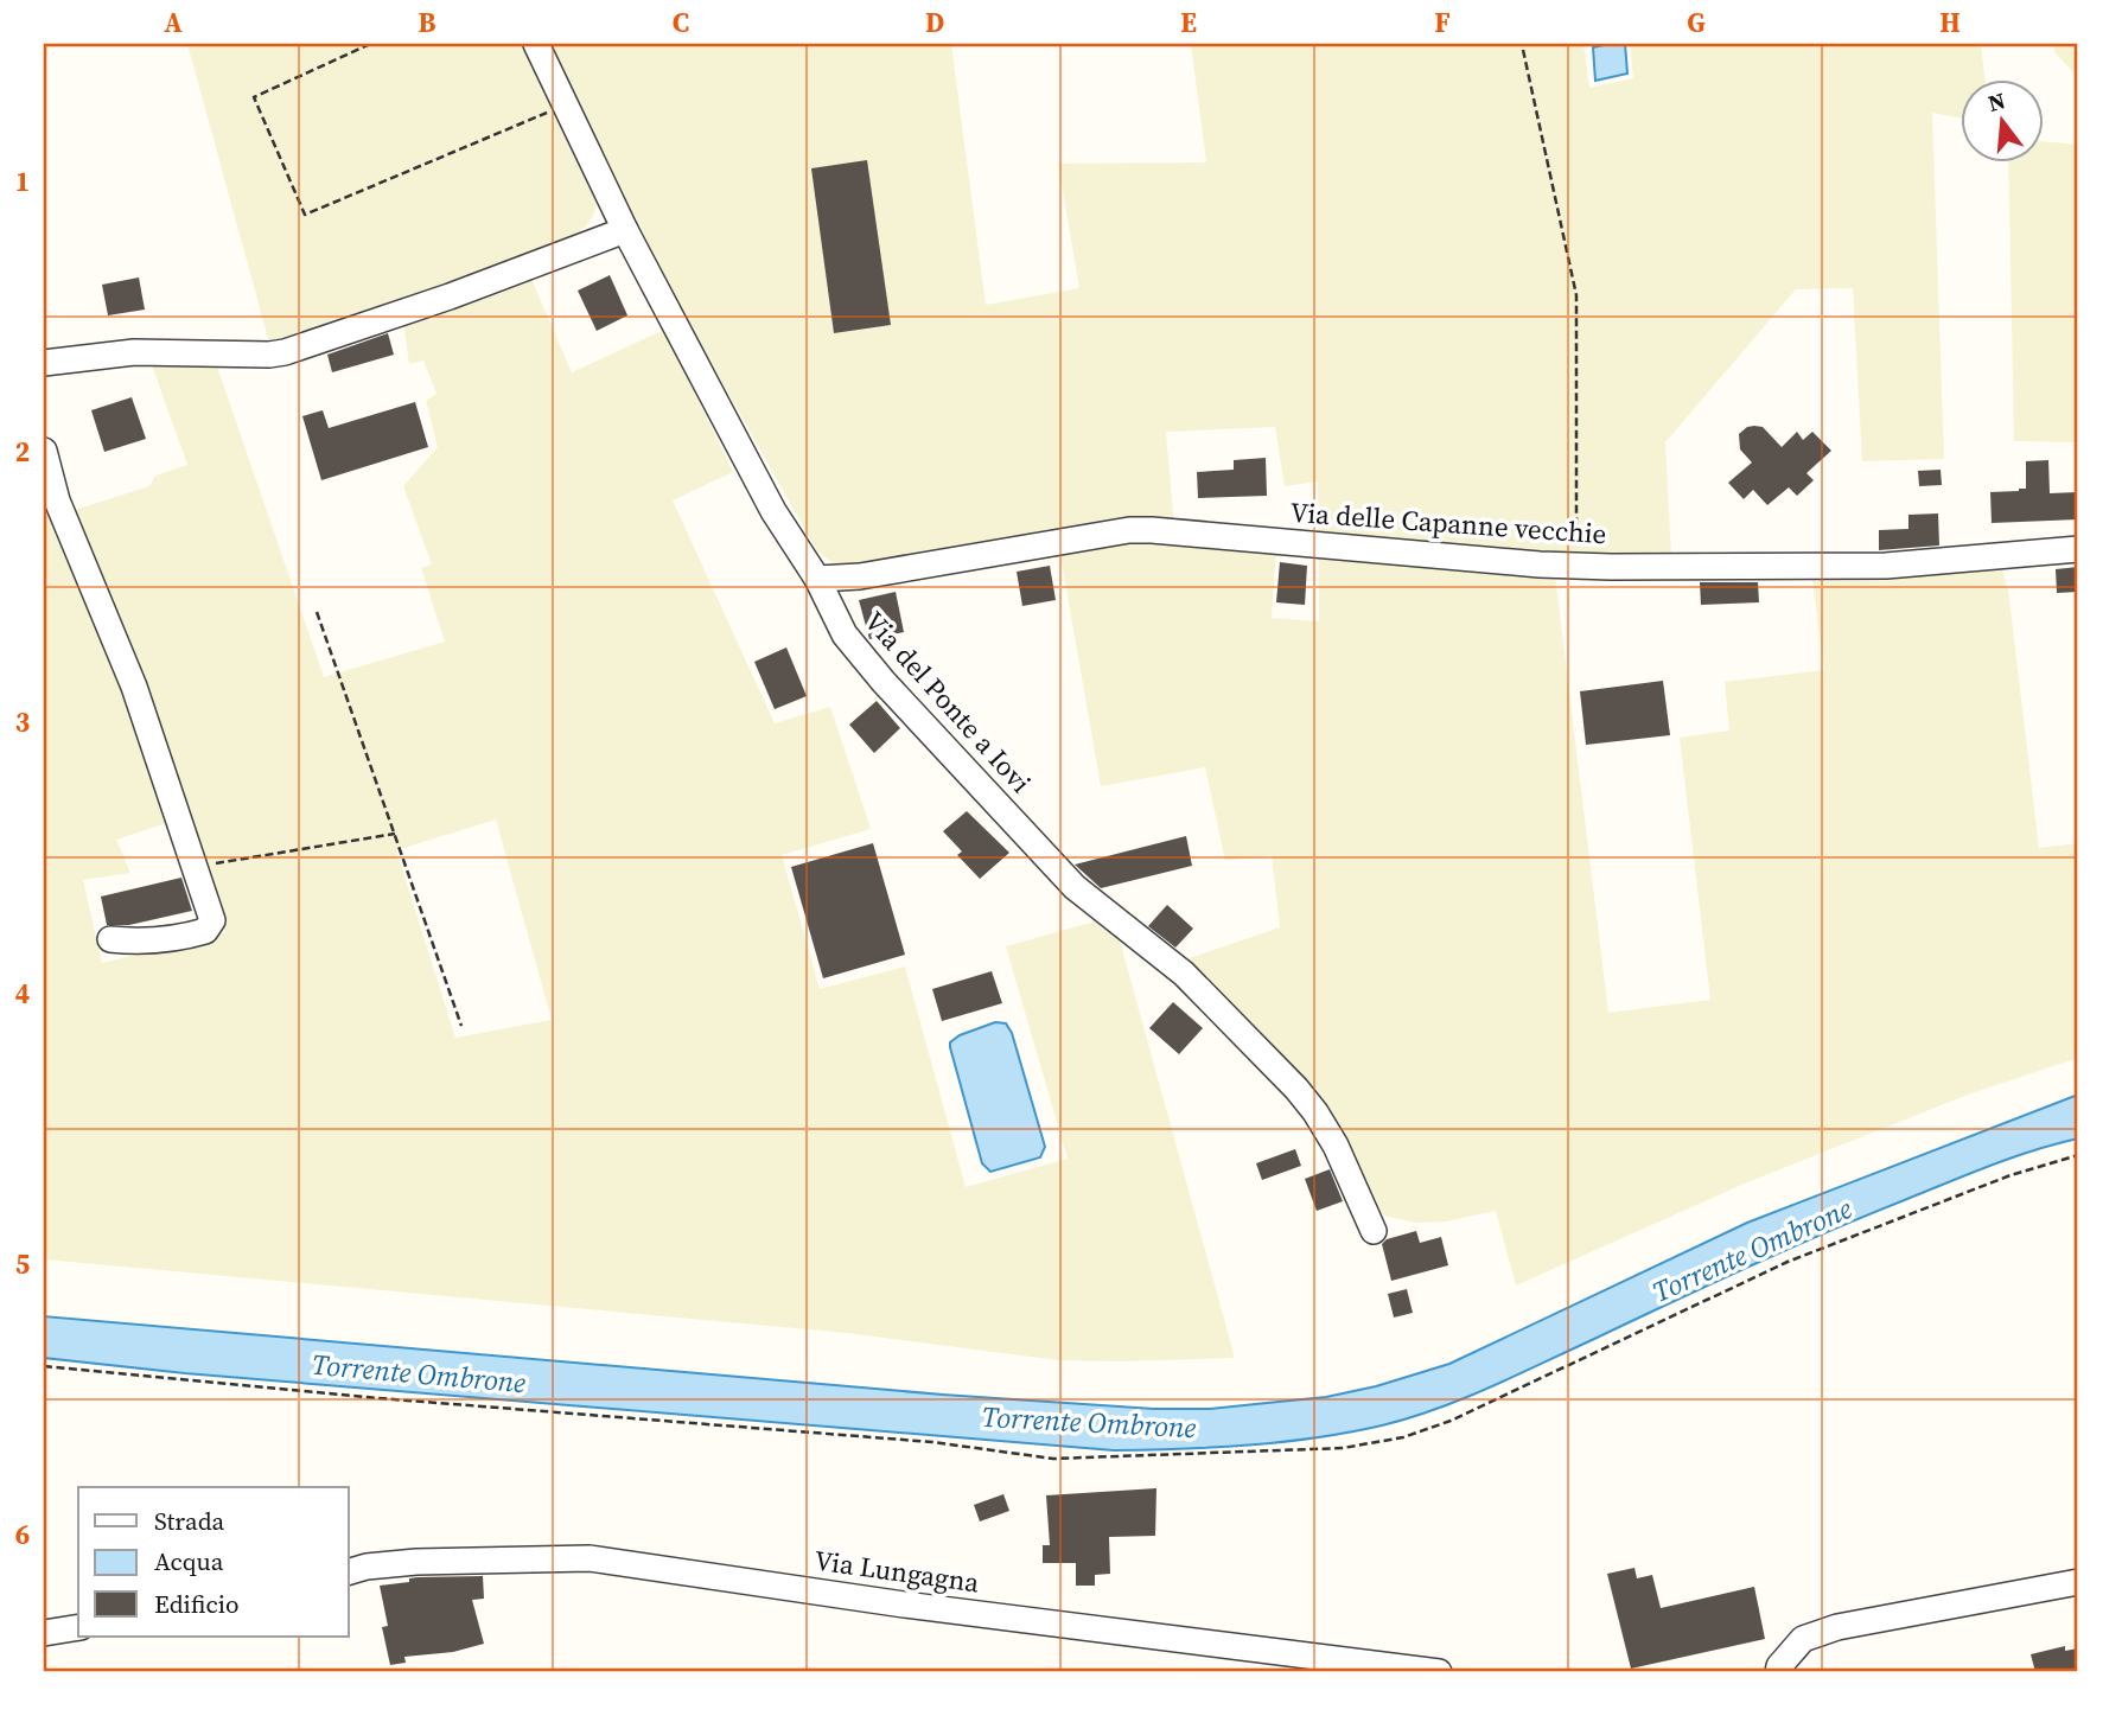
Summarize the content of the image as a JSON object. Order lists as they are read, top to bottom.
{
  "streets": {
    "street": ["Via delle Capanne vecchie", "Via del Ponte a Iovi", "Via Lungagna"]
  },
  "crossings": [
    ["Via delle Capanne vecchie", "Via del Ponte a Iovi"]
  ],
  "water": ["Torrente Ombrone"],
  "legend": ["Strada", "Acqua", "Edificio"],
  "north": "top",
  "grid": {
    "columns": [
      "A",
      "B",
      "C",
      "D",
      "E",
      "F",
      "G",
      "H"
    ],
    "rows": [
      "1",
      "2",
      "3",
      "4",
      "5",
      "6"
    ]
  }
}
